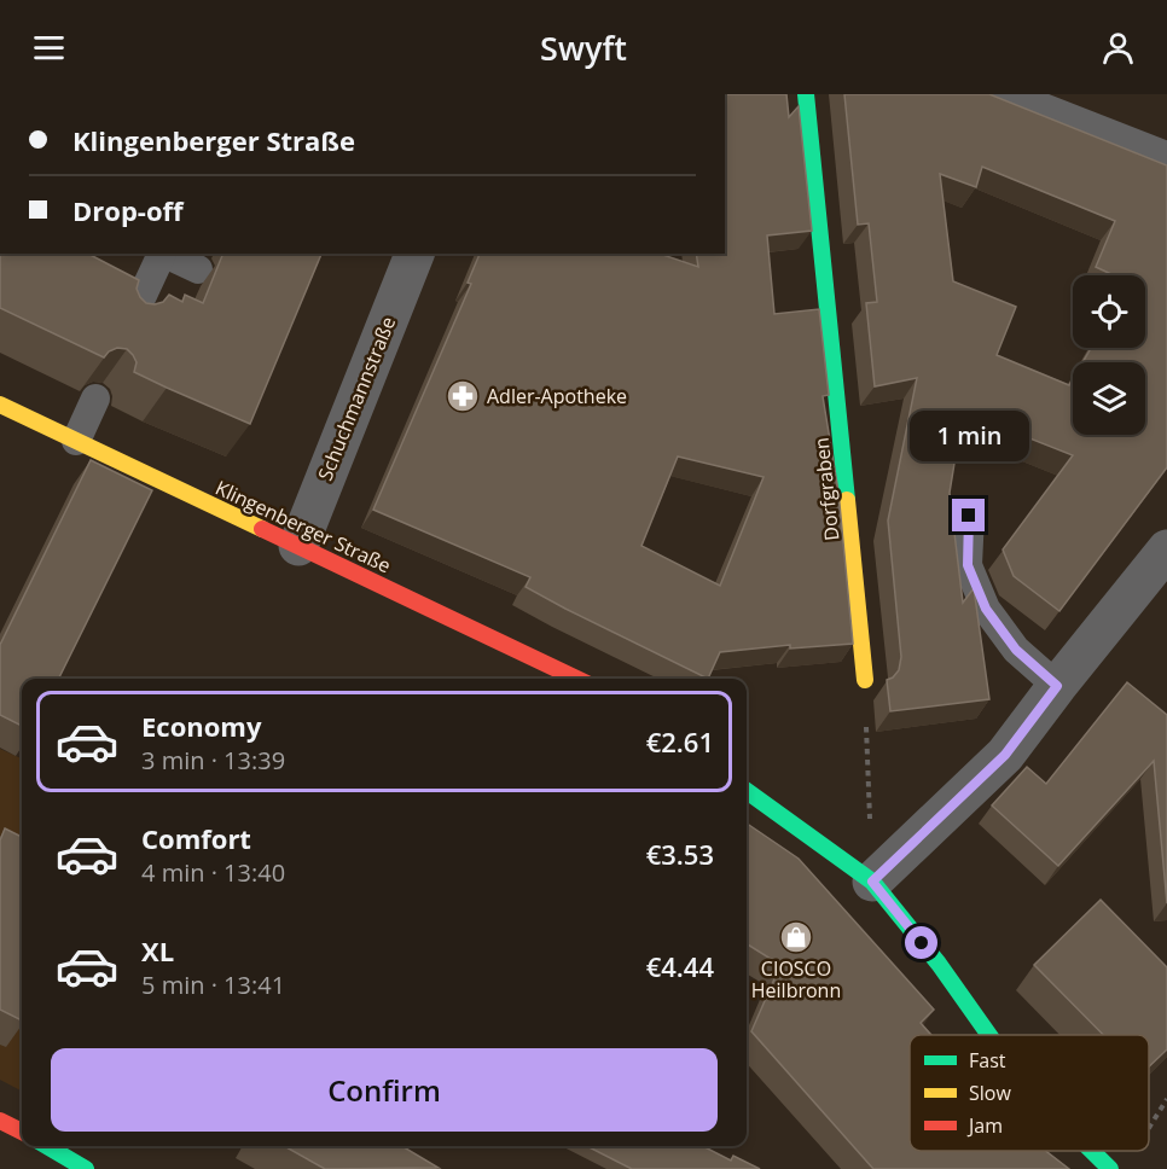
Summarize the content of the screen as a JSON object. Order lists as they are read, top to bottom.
{
  "streets": {
    "street": ["Schuchmannstraße", "Dorfgraben", "Klingenberger Straße"]
  },
  "crossings": [
    ["Schuchmannstraße", "Klingenberger Straße"]
  ],
  "places": {
    "pharmacy": ["Adler-Apotheke"],
    "shop": ["CIOSCO Heilbronn"]
  },
  "legend": ["Fast", "Slow", "Jam"],
  "page": {
    "header": "Swyft",
    "banner": ["Klingenberger Straße", "Drop-off"],
    "bubble": "1 min",
    "list": [
      {
        "name": "Economy",
        "note": "3 min · 13:39",
        "value": "€2.61"
      },
      {
        "name": "Comfort",
        "note": "4 min · 13:40",
        "value": "€3.53"
      },
      {
        "name": "XL",
        "note": "5 min · 13:41",
        "value": "€4.44"
      }
    ],
    "buttons": "Confirm"
  }
}
